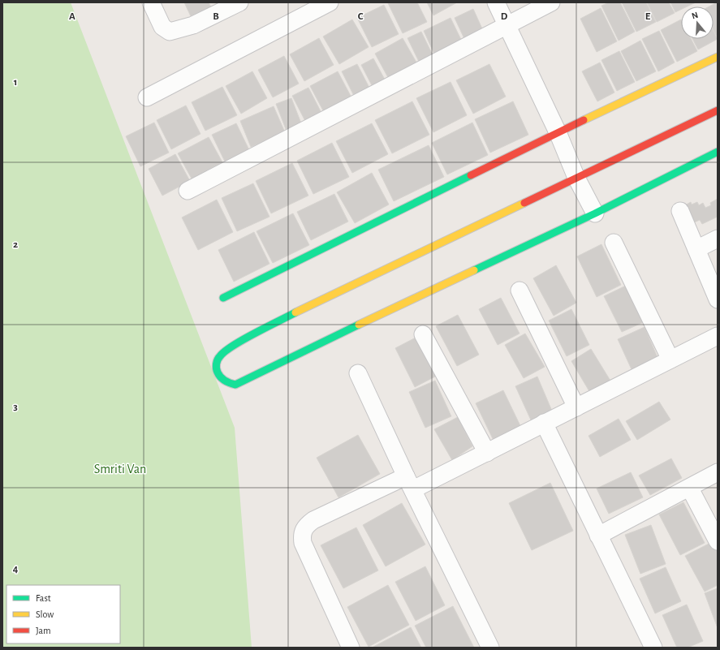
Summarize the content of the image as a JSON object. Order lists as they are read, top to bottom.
{
  "parks": ["Smriti Van"],
  "legend": ["Fast", "Slow", "Jam"],
  "north": "top",
  "grid": {
    "columns": [
      "A",
      "B",
      "C",
      "D",
      "E"
    ],
    "rows": [
      "1",
      "2",
      "3",
      "4"
    ]
  }
}
